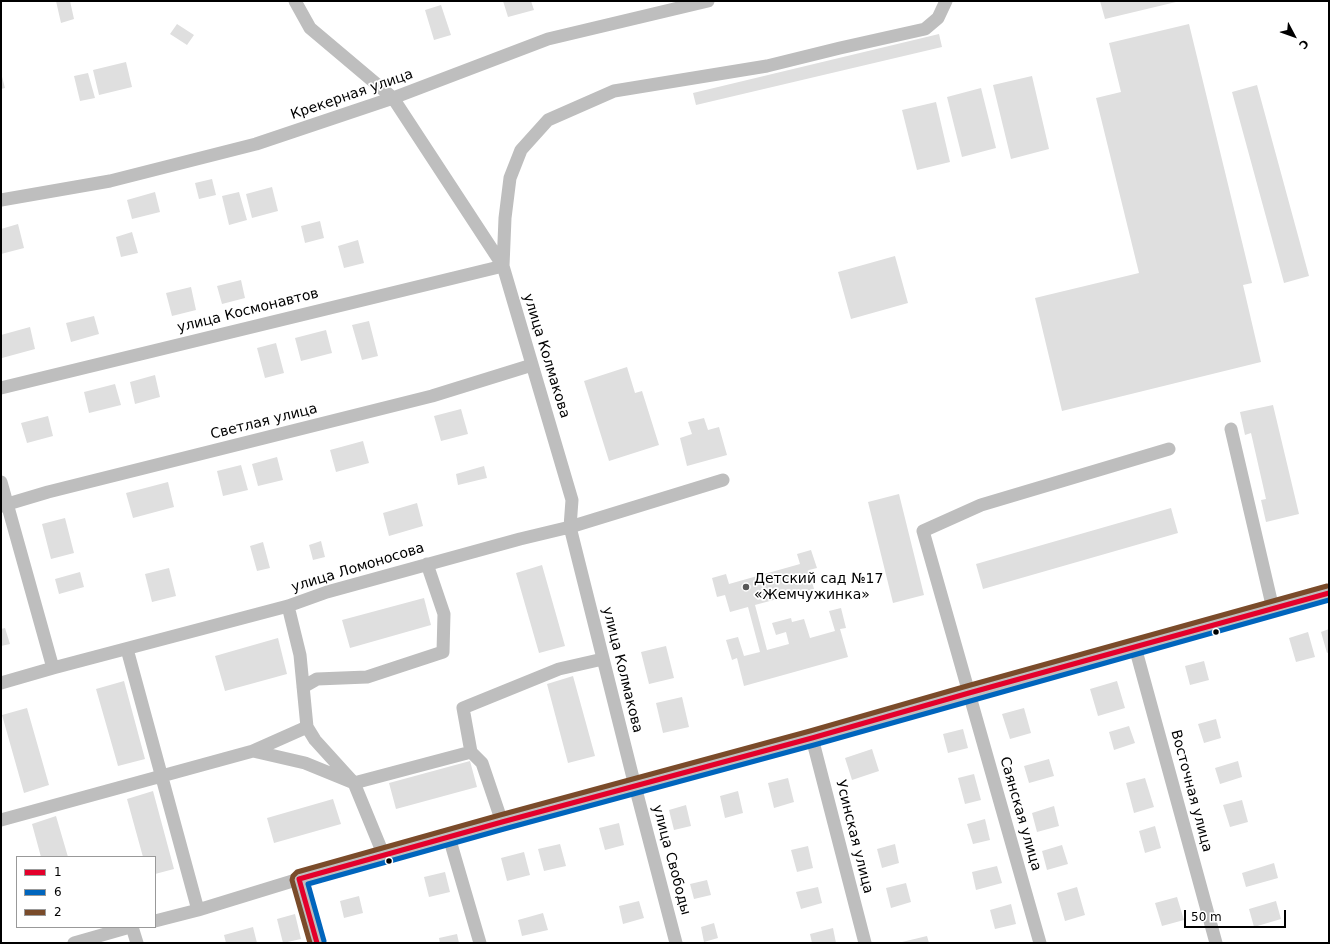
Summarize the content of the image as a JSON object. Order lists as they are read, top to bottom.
{
  "streets": {
    "street": [
      "Крекерная улица",
      "улица Космонавтов",
      "улица Колмакова",
      "Светлая улица",
      "улица Ломоносова",
      "Восточная улица",
      "Саянская улица",
      "Усинская улица",
      "улица Свободы"
    ]
  },
  "crossings": [
    ["Крекерная улица", "улица Колмакова"],
    ["улица Космонавтов", "улица Колмакова"],
    ["улица Колмакова", "Светлая улица"],
    ["улица Колмакова", "улица Ломоносова"],
    ["улица Колмакова", "улица Свободы"]
  ],
  "places": ["Детский сад №17 «Жемчужинка»"],
  "lines": ["transit line 2", "transit line 1", "transit line 6"],
  "legend": ["1", "6", "2"],
  "scale_bar": "50 m",
  "north": "bottom right"
}
